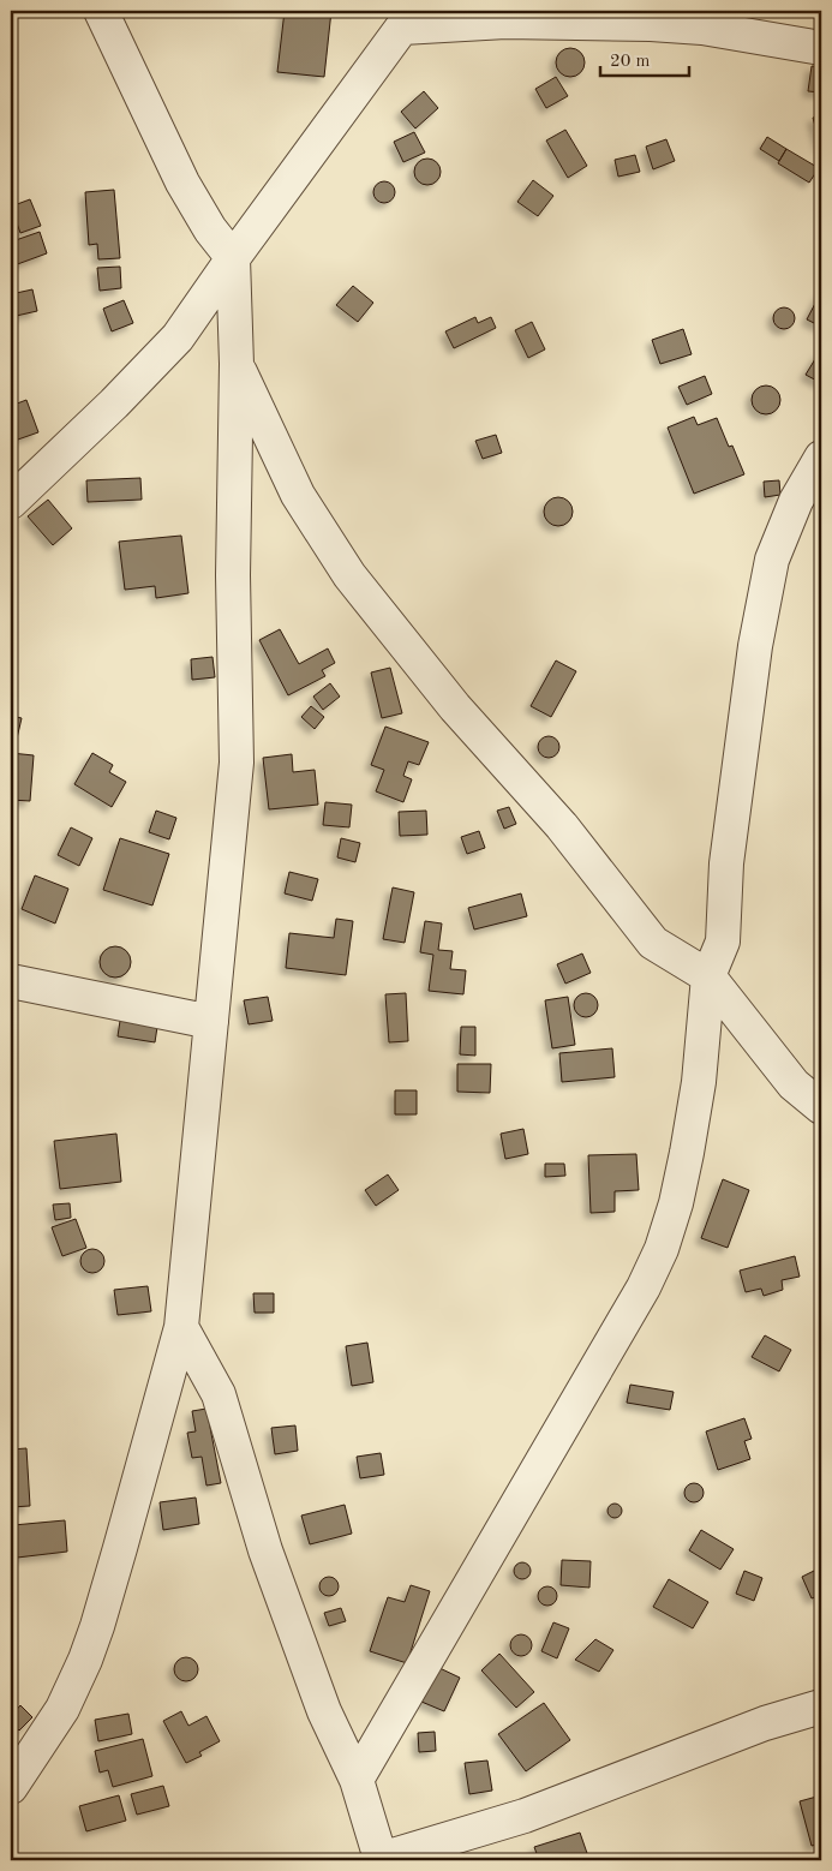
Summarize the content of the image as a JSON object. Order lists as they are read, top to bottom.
{
  "scale_bar": "20 m"
}
